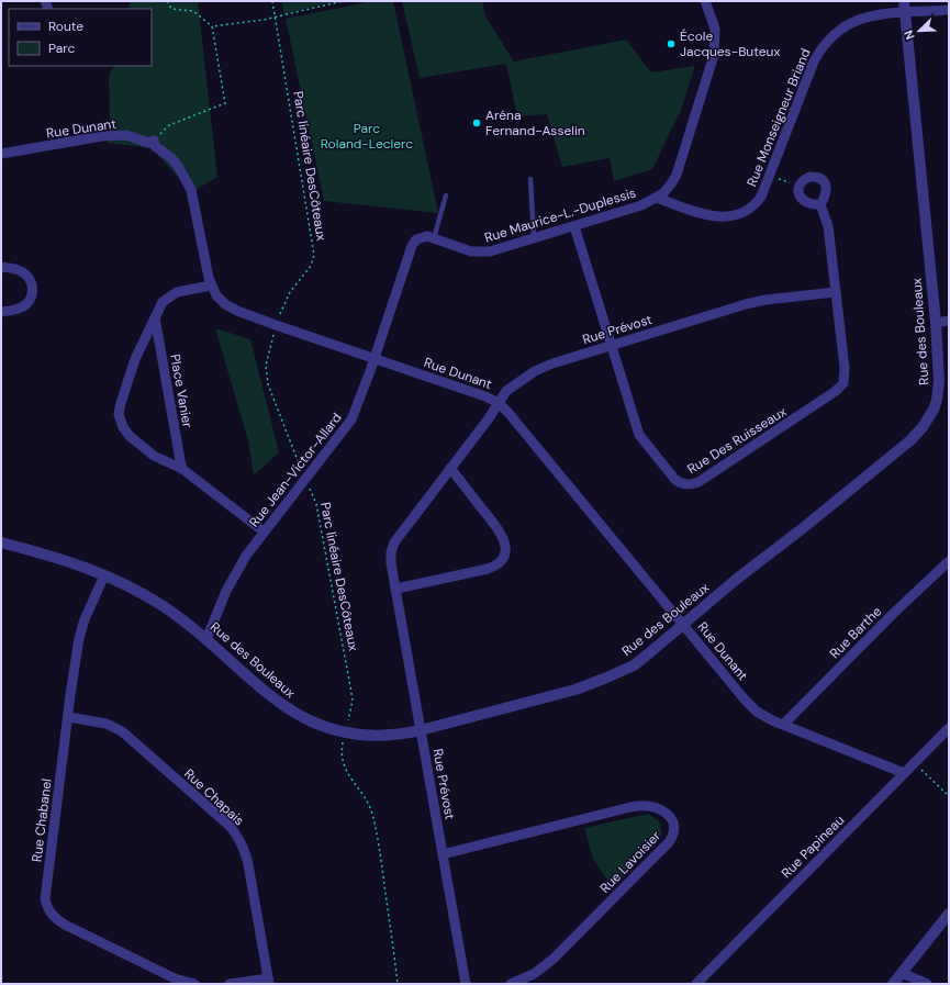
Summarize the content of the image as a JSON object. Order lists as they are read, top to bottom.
{
  "streets": {
    "street": [
      "Rue Monseigneur Briand",
      "Rue Dunant",
      "Rue Maurice-L.-Duplessis",
      "Rue Prévost",
      "Rue des Bouleaux",
      "Place Vanier",
      "Rue Des Ruisseaux",
      "Rue Jean-Victor-Allard",
      "Rue Barthe",
      "Rue Chapais",
      "Rue Chabanel",
      "Rue Papineau",
      "Rue Lavoisier"
    ],
    "path": ["Parc linéaire DesCôteaux"]
  },
  "crossings": [
    ["Rue Monseigneur Briand", "Rue Maurice-L.-Duplessis"],
    ["Rue Monseigneur Briand", "Rue des Bouleaux"],
    ["Rue Dunant", "Parc linéaire DesCôteaux"],
    ["Rue Dunant", "Rue Prévost"],
    ["Rue Dunant", "Rue des Bouleaux"],
    ["Rue Dunant", "Rue Jean-Victor-Allard"],
    ["Rue Dunant", "Rue Barthe"],
    ["Rue Dunant", "Rue Papineau"],
    ["Parc linéaire DesCôteaux", "Rue des Bouleaux"],
    ["Parc linéaire DesCôteaux", "Rue Jean-Victor-Allard"],
    ["Rue Maurice-L.-Duplessis", "Rue Des Ruisseaux"],
    ["Rue Maurice-L.-Duplessis", "Rue Jean-Victor-Allard"],
    ["Rue Prévost", "Rue des Bouleaux"],
    ["Rue Prévost", "Rue Des Ruisseaux"],
    ["Rue Prévost", "Rue Lavoisier"],
    ["Rue des Bouleaux", "Rue Jean-Victor-Allard"],
    ["Rue des Bouleaux", "Rue Chabanel"],
    ["Rue Chapais", "Rue Chabanel"]
  ],
  "parks": ["Parc Roland-Leclerc"],
  "places": ["École Jacques-Buteux", "Aréna Fernand-Asselin"],
  "legend": ["Route", "Parc"],
  "north": "bottom left"
}
